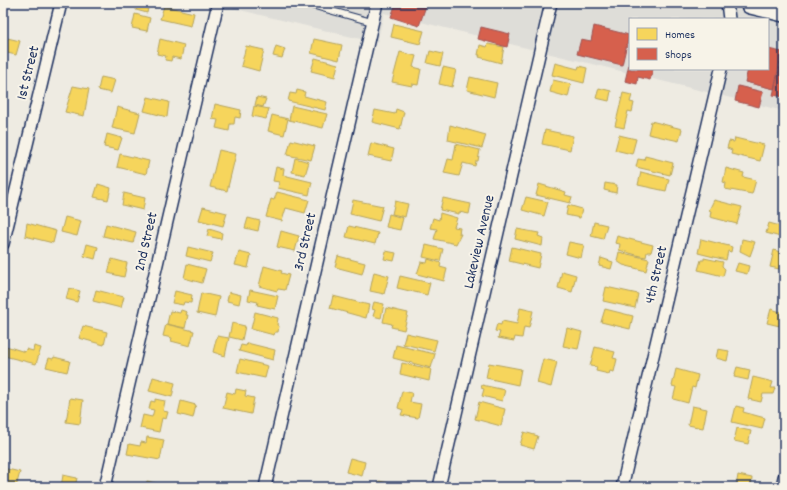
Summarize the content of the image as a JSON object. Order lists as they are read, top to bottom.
{
  "streets": {
    "street": [
      "1st Street",
      "2nd Street",
      "3rd Street",
      "Lakeview Avenue",
      "4th Street"
    ]
  },
  "legend": ["Homes", "Shops"]
}
